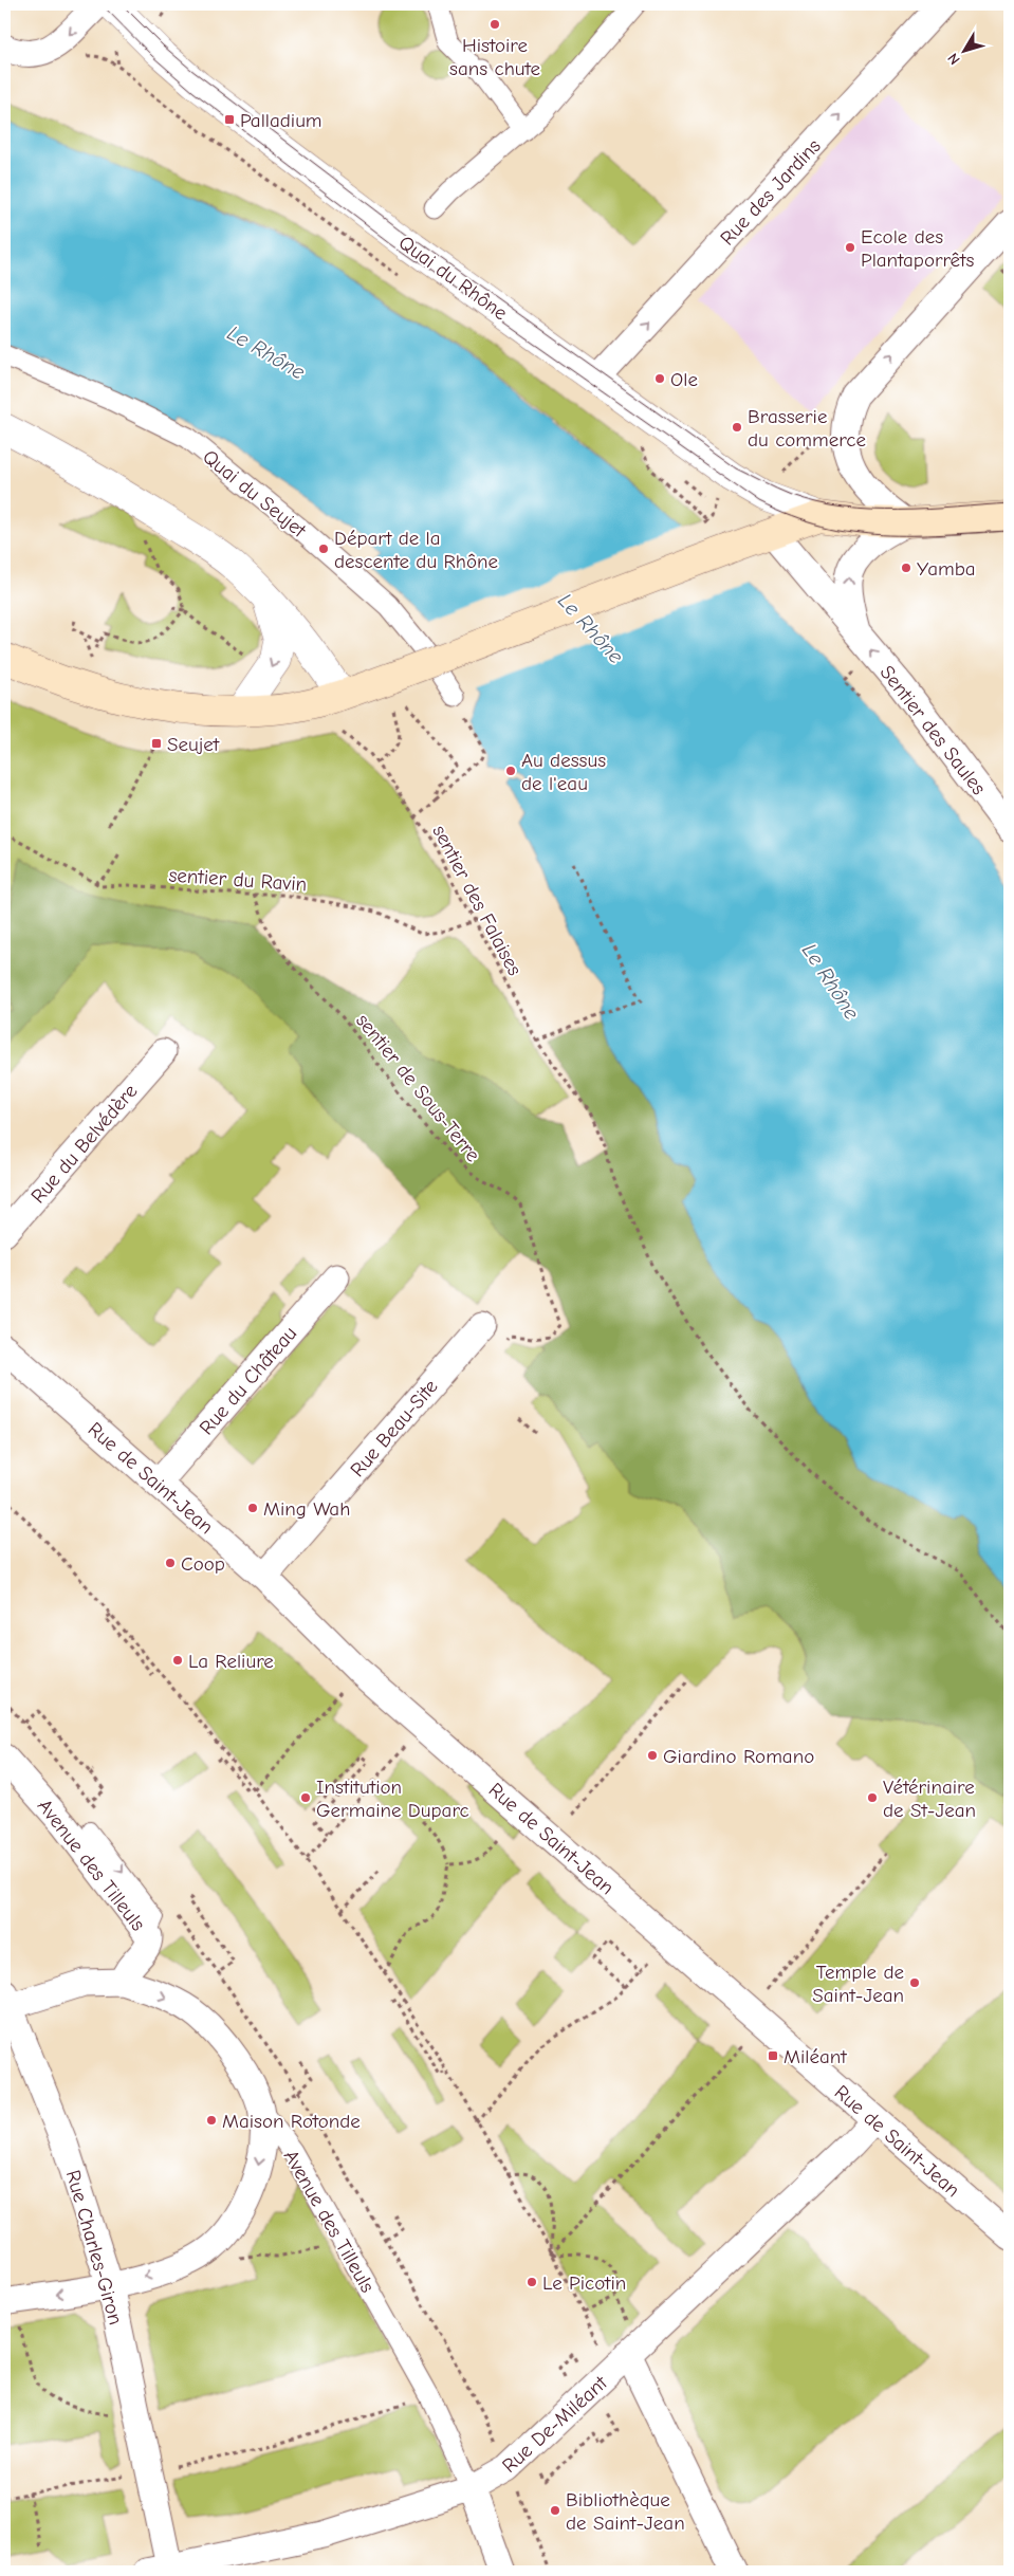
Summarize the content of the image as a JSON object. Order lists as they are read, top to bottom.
{
  "streets": {
    "street": [
      "Rue des Jardins",
      "Quai du Rhône",
      "Quai du Seujet",
      "Sentier des Saules",
      "Rue du Belvédère",
      "Rue du Château",
      "Rue Beau-Site",
      "Rue de Saint-Jean",
      "Avenue des Tilleuls",
      "Rue Charles-Giron",
      "Rue De-Miléant"
    ],
    "path": ["sentier du Ravin", "sentier des Falaises", "sentier de Sous-Terre"]
  },
  "crossings": [
    ["Rue des Jardins", "Quai du Rhône"],
    ["sentier du Ravin", "sentier des Falaises"],
    ["sentier du Ravin", "sentier de Sous-Terre"],
    ["Rue du Château", "Rue de Saint-Jean"],
    ["Rue Beau-Site", "Rue de Saint-Jean"],
    ["Rue de Saint-Jean", "Rue De-Miléant"],
    ["Avenue des Tilleuls", "Rue De-Miléant"],
    ["Rue Charles-Giron", "Rue De-Miléant"]
  ],
  "water": ["Le Rhône"],
  "places": {
    "other": [
      "Histoire sans chute",
      "Ecole des Plantaporrêts",
      "Ole",
      "Brasserie du commerce",
      "Départ de la descente du Rhône",
      "Yamba",
      "Au dessus de l'eau",
      "Ming Wah",
      "Coop",
      "La Reliure",
      "Giardino Romano",
      "Institution Germaine Duparc",
      "Vétérinaire de St-Jean",
      "Temple de Saint-Jean",
      "Maison Rotonde",
      "Le Picotin",
      "Bibliothèque de Saint-Jean"
    ],
    "transit": ["Palladium", "Seujet", "Miléant"]
  },
  "north": "bottom left"
}
